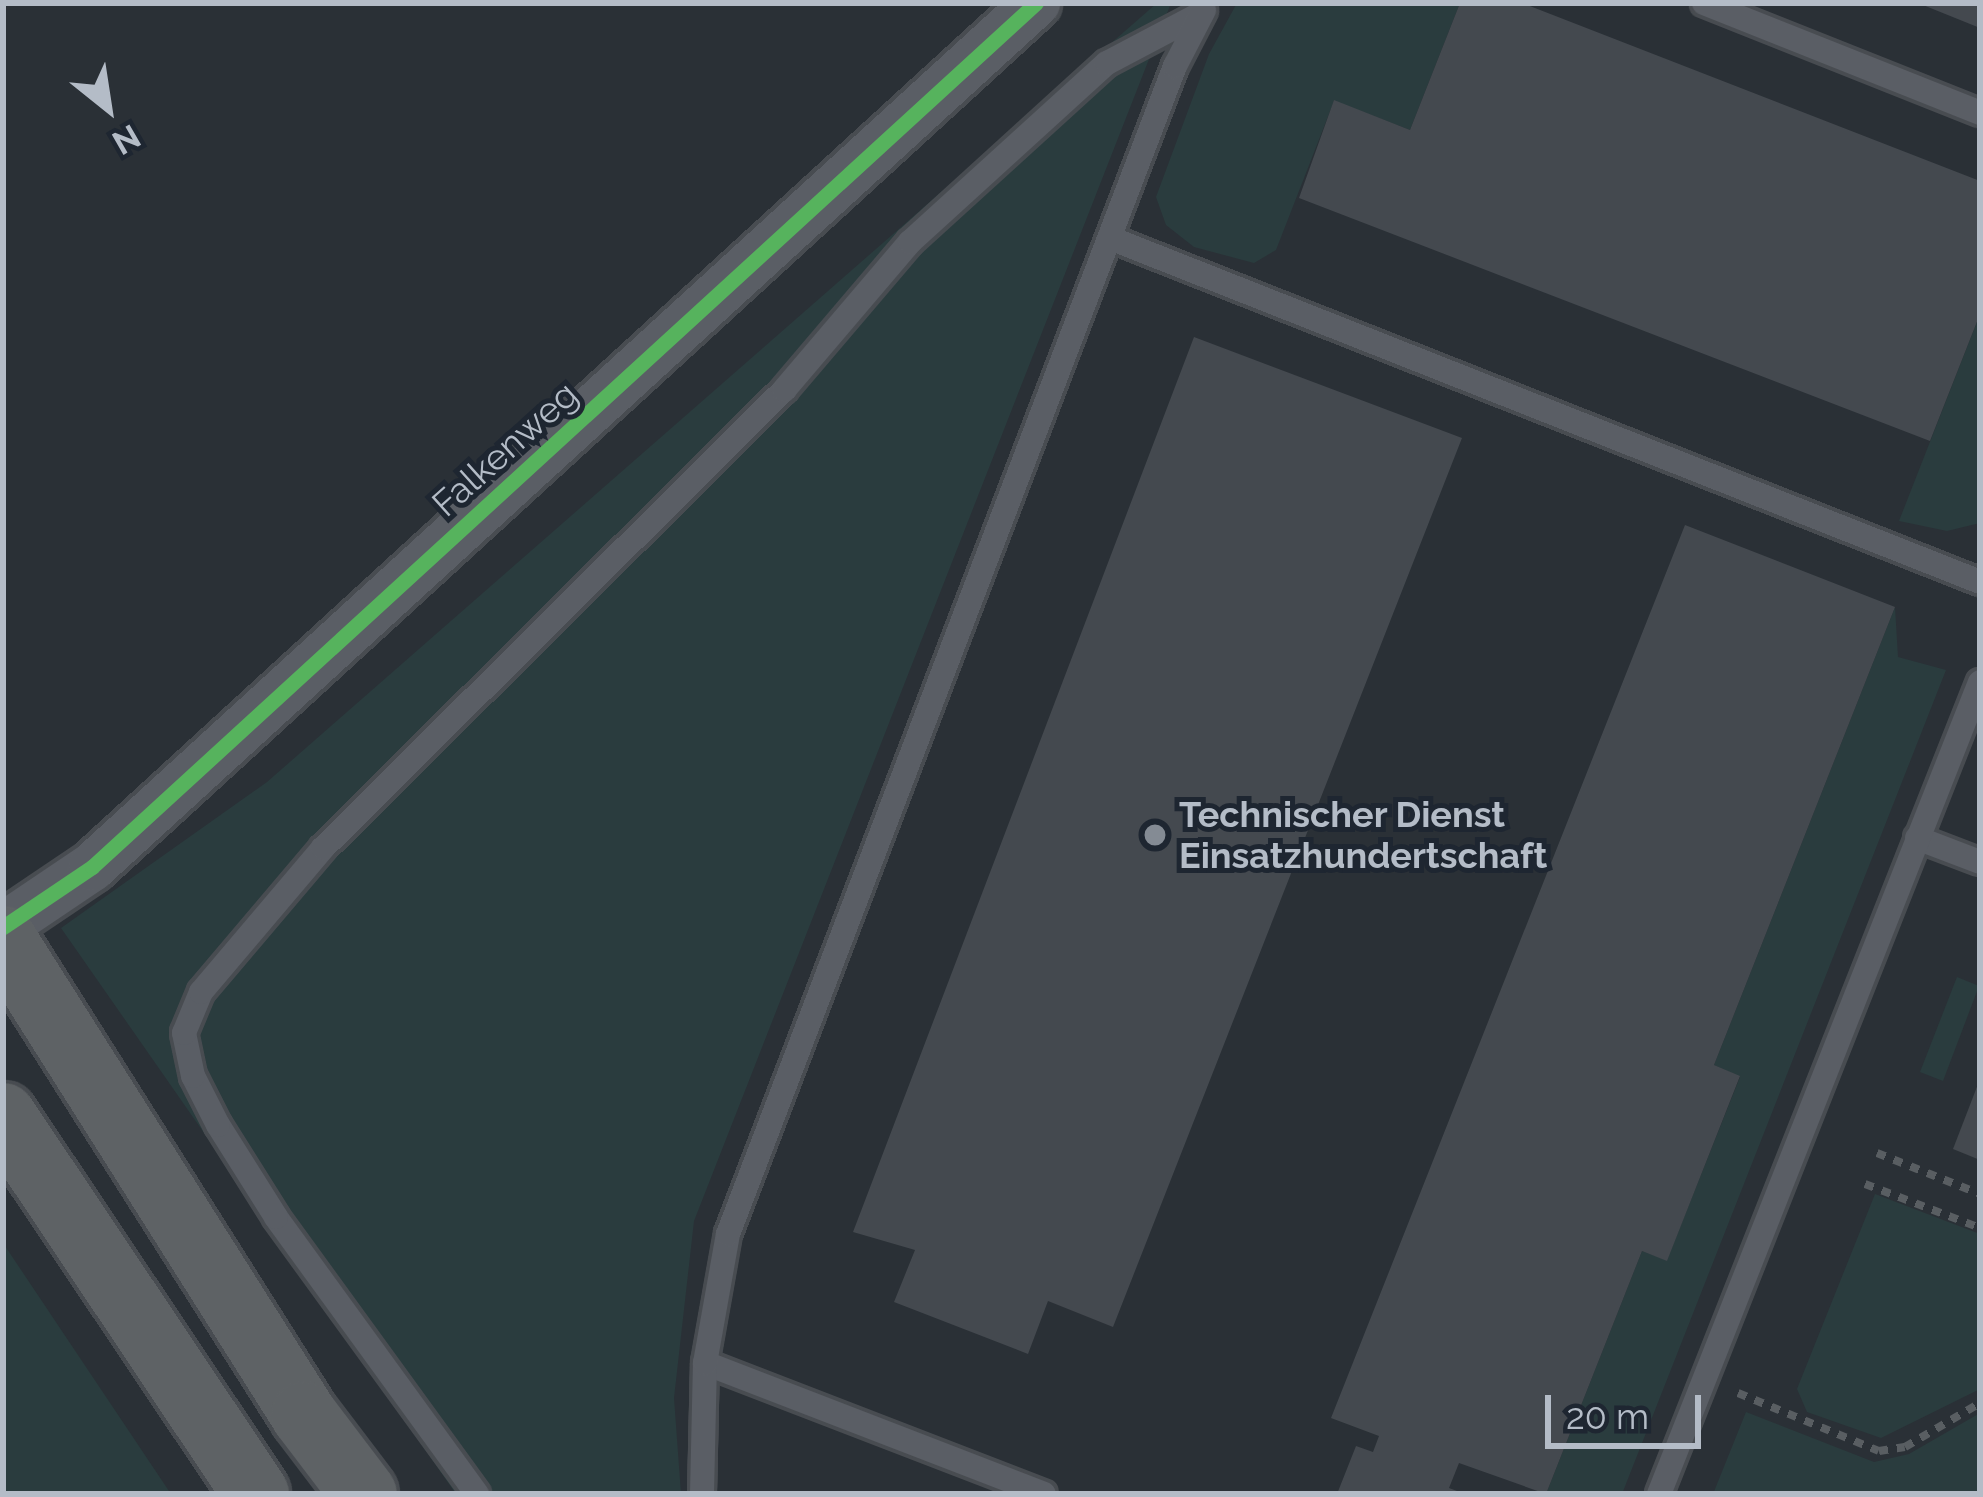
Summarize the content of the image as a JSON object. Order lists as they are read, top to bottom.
{
  "streets": {
    "street": ["Falkenweg"]
  },
  "places": ["Technischer Dienst Einsatzhundertschaft"],
  "scale_bar": "20 m",
  "north": "bottom right"
}
